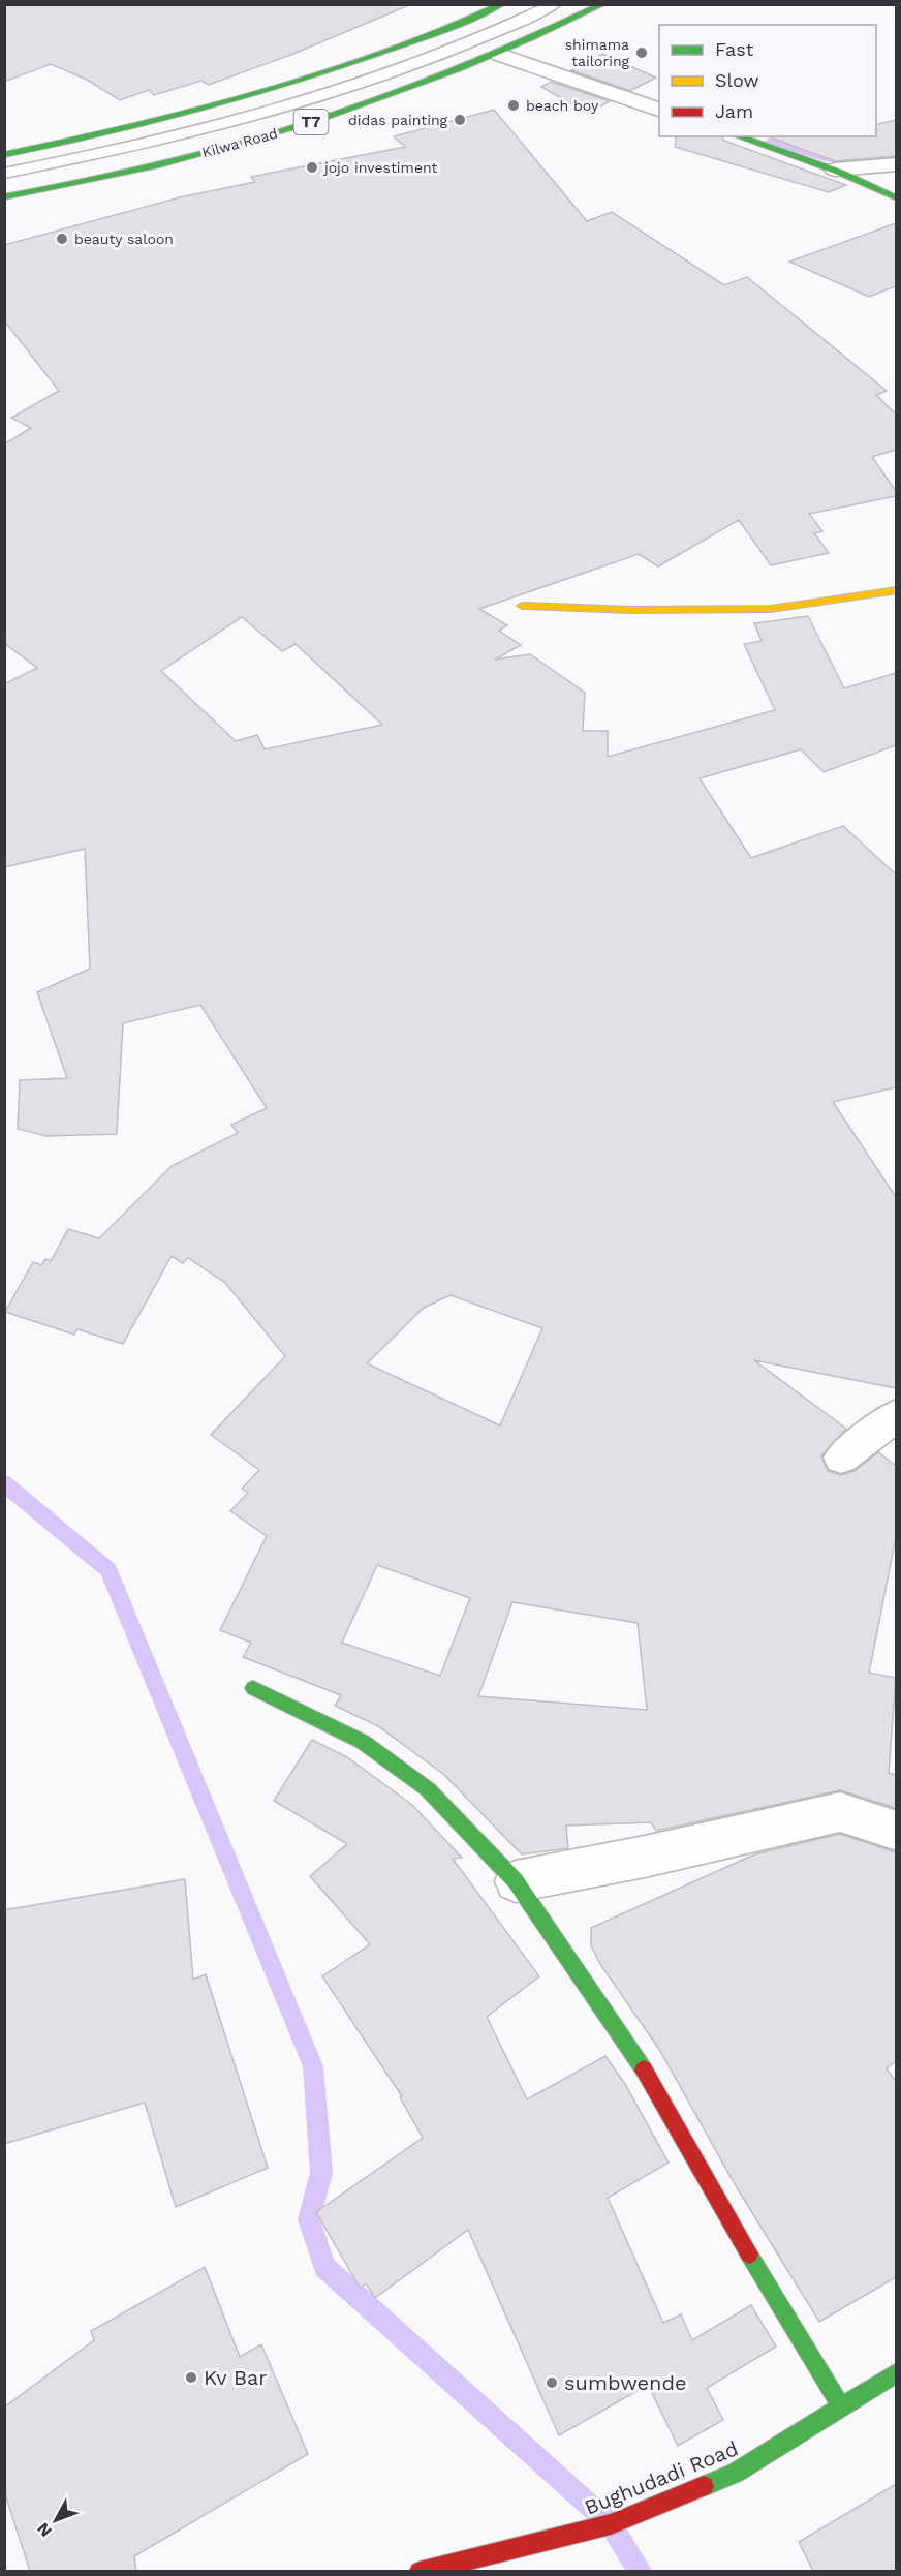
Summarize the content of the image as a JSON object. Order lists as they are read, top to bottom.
{
  "streets": {
    "main road": ["T7", "Kilwa Road", "Bughudadi Road"]
  },
  "places": [
    "shimama tailoring",
    "beach boy",
    "didas painting",
    "jojo investiment",
    "beauty saloon",
    "Kv Bar",
    "sumbwende"
  ],
  "legend": ["Fast", "Slow", "Jam"],
  "north": "bottom left"
}
